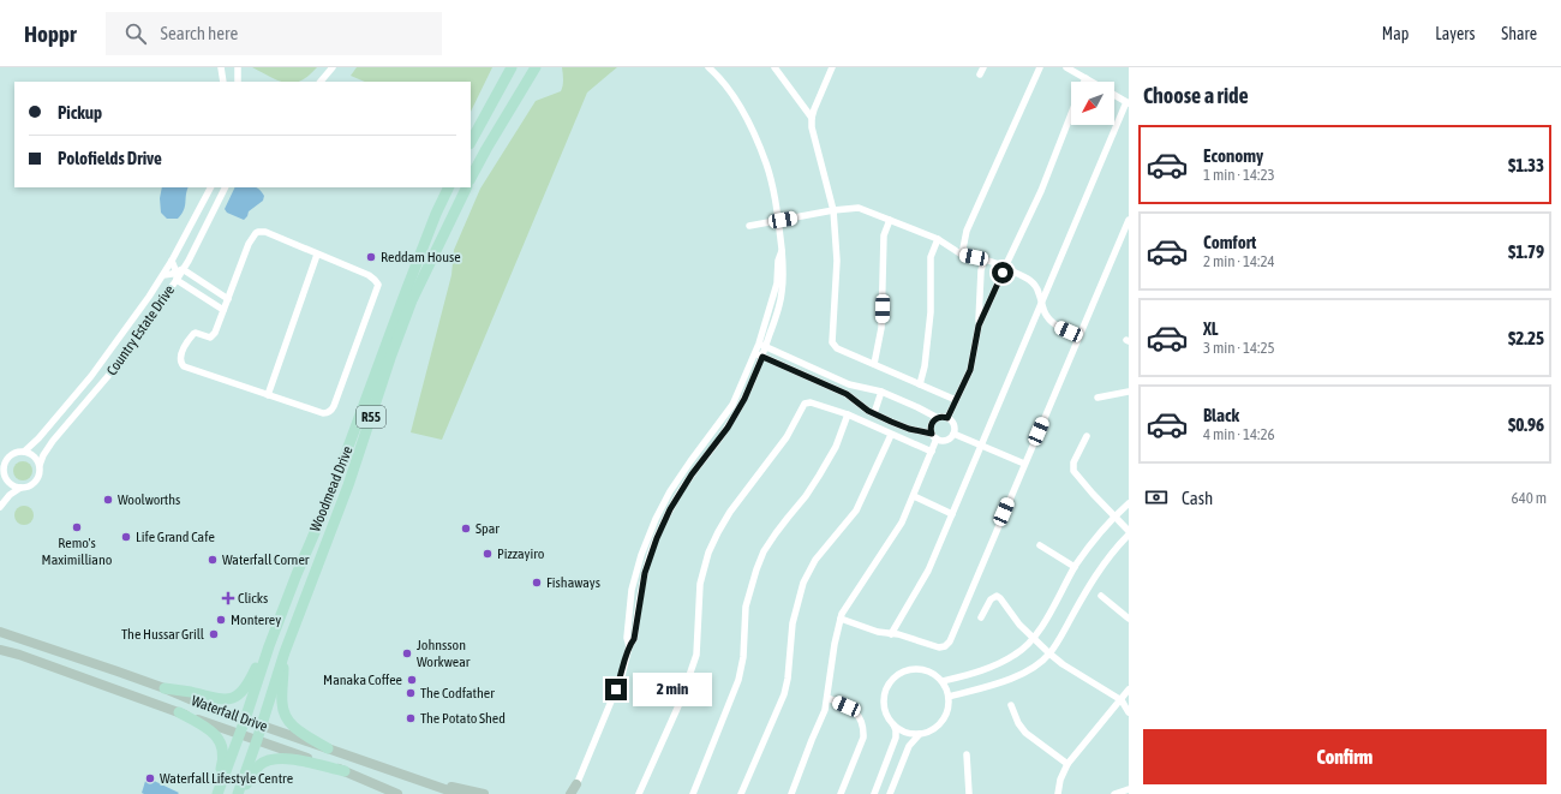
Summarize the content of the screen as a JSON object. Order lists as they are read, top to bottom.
{
  "streets": {
    "main road": ["R55", "Woodmead Drive", "Waterfall Drive"],
    "street": ["Country Estate Drive"]
  },
  "crossings": [
    ["Woodmead Drive", "Waterfall Drive"]
  ],
  "places": {
    "other": [
      "Reddam House",
      "Woolworths",
      "Remo's Maximilliano",
      "Spar",
      "Life Grand Cafe",
      "Pizzayiro",
      "Waterfall Corner",
      "Fishaways",
      "Monterey",
      "The Hussar Grill",
      "Johnsson Workwear",
      "Manaka Coffee",
      "The Codfather",
      "The Potato Shed",
      "Waterfall Lifestyle Centre"
    ],
    "health": ["Clicks"]
  },
  "north": "bottom left",
  "page": {
    "header": "Hoppr",
    "search": "Search here",
    "nav": ["Map", "Layers", "Share"],
    "heading": "Choose a ride",
    "banner": ["Pickup", "Polofields Drive"],
    "list": [
      {
        "name": "Economy",
        "note": "1 min · 14:23",
        "value": "$1.33"
      },
      {
        "name": "Comfort",
        "note": "2 min · 14:24",
        "value": "$1.79"
      },
      {
        "name": "XL",
        "note": "3 min · 14:25",
        "value": "$2.25"
      },
      {
        "name": "Black",
        "note": "4 min · 14:26",
        "value": "$0.96"
      }
    ],
    "pay": ["Cash", "640 m"],
    "bubble": "2 min",
    "buttons": "Confirm"
  }
}
